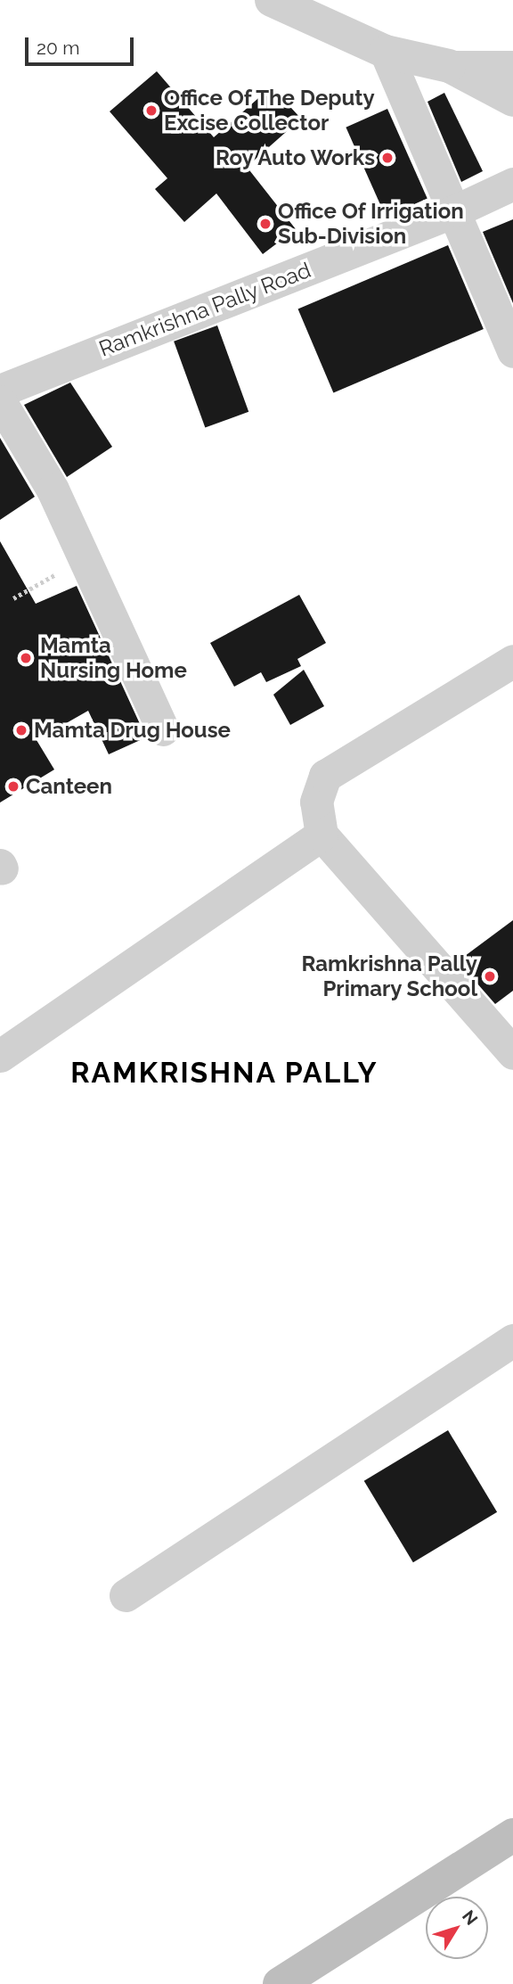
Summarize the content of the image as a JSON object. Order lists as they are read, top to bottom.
{
  "streets": {
    "street": ["Ramkrishna Pally Road"]
  },
  "districts": ["RAMKRISHNA PALLY"],
  "places": [
    "Office Of The Deputy Excise Collector",
    "Roy Auto Works",
    "Office Of Irrigation Sub-Division",
    "Mamta Nursing Home",
    "Mamta Drug House",
    "Canteen",
    "Ramkrishna Pally Primary School"
  ],
  "scale_bar": "20 m",
  "north": "top right"
}
